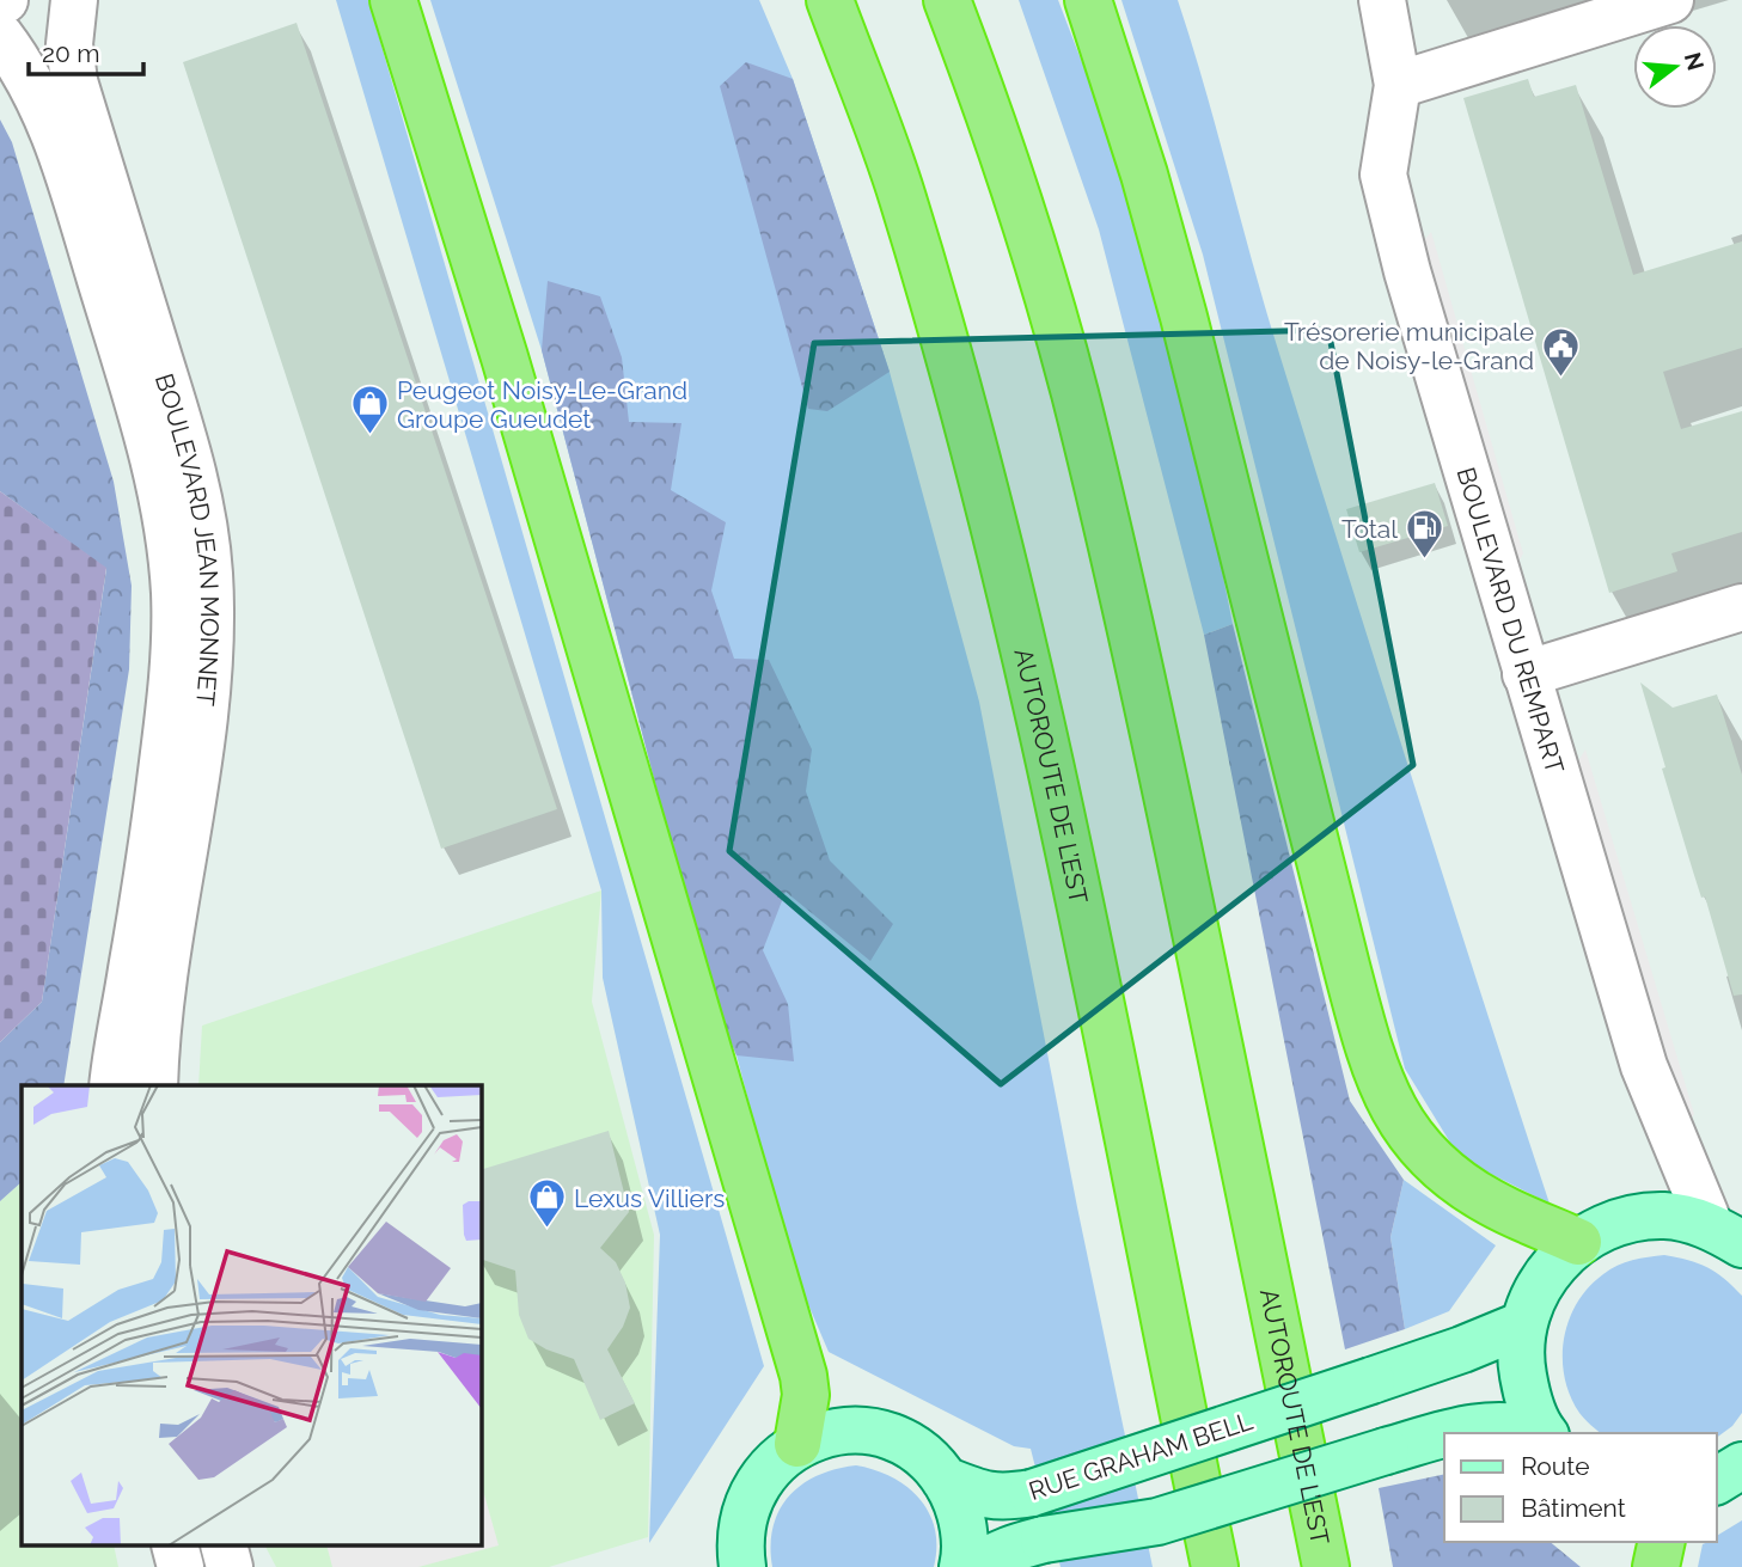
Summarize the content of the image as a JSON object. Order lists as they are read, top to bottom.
{
  "streets": {
    "highway": ["AUTOROUTE DE L’EST"],
    "main road": ["RUE GRAHAM BELL"],
    "street": ["BOULEVARD JEAN MONNET", "BOULEVARD DU REMPART"]
  },
  "places": {
    "public building": ["Trésorerie municipale de Noisy-le-Grand"],
    "shop": ["Peugeot Noisy-Le-Grand Groupe Gueudet", "Lexus Villiers"],
    "fuel station": ["Total"]
  },
  "legend": ["Route", "Bâtiment"],
  "scale_bar": "20 m",
  "north": "right"
}
